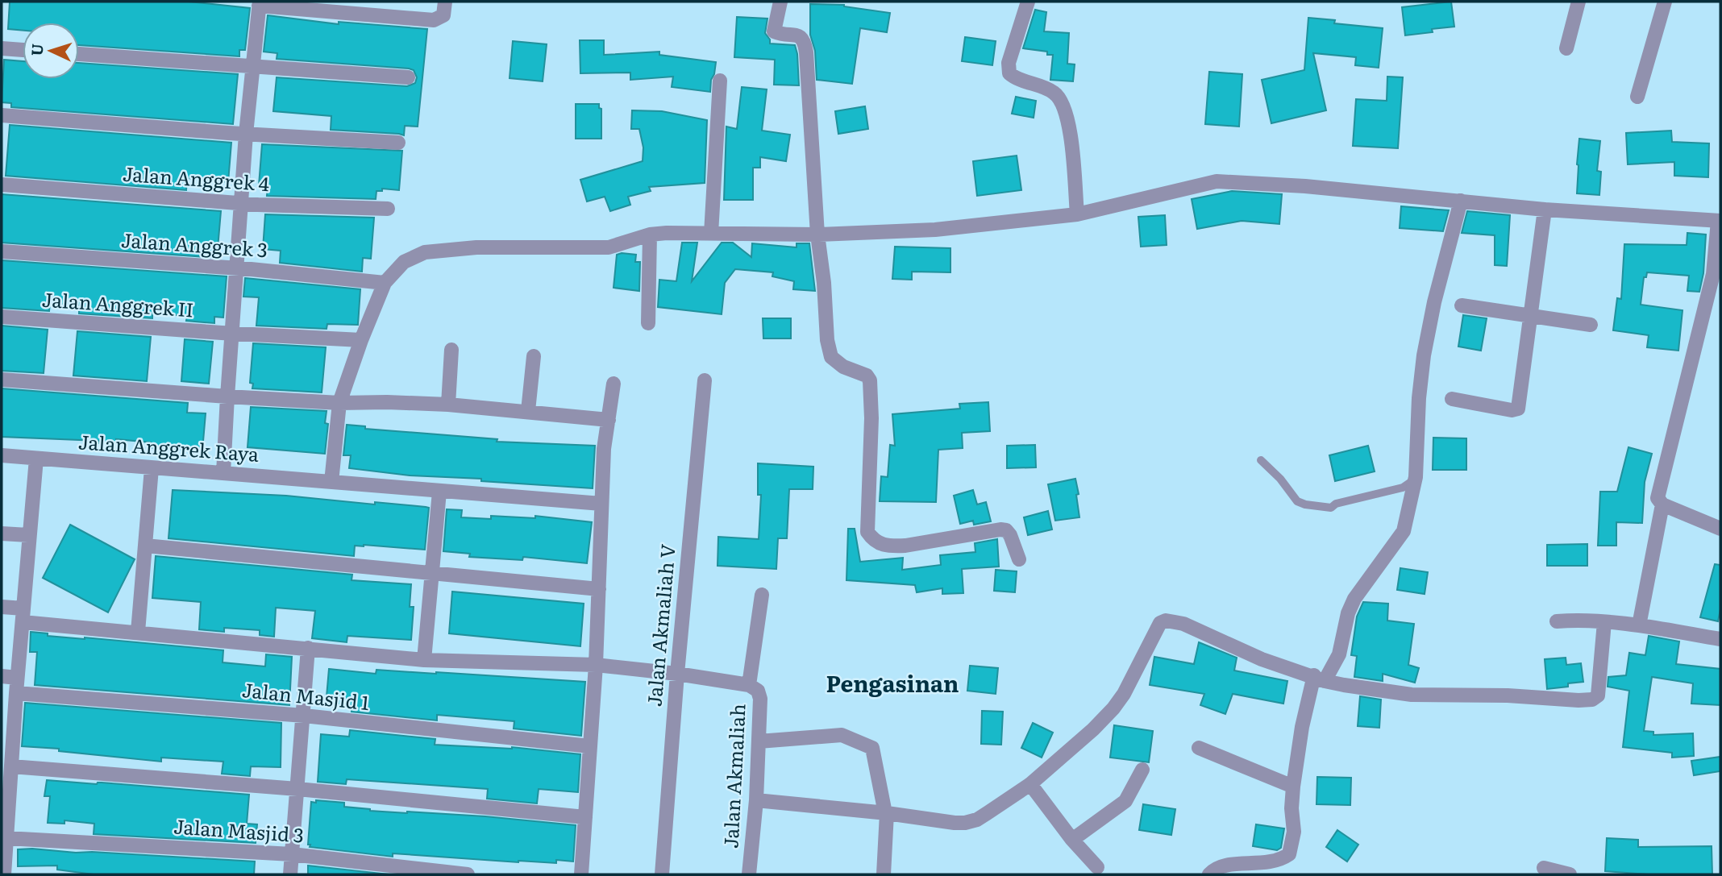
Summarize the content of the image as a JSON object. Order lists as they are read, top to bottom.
{
  "streets": {
    "street": [
      "Jalan Anggrek 4",
      "Jalan Anggrek 3",
      "Jalan Anggrek II",
      "Jalan Anggrek Raya",
      "Jalan Akmaliah V",
      "Jalan Masjid 1",
      "Jalan Akmaliah",
      "Jalan Masjid 3"
    ]
  },
  "districts": ["Pengasinan"],
  "north": "left"
}
